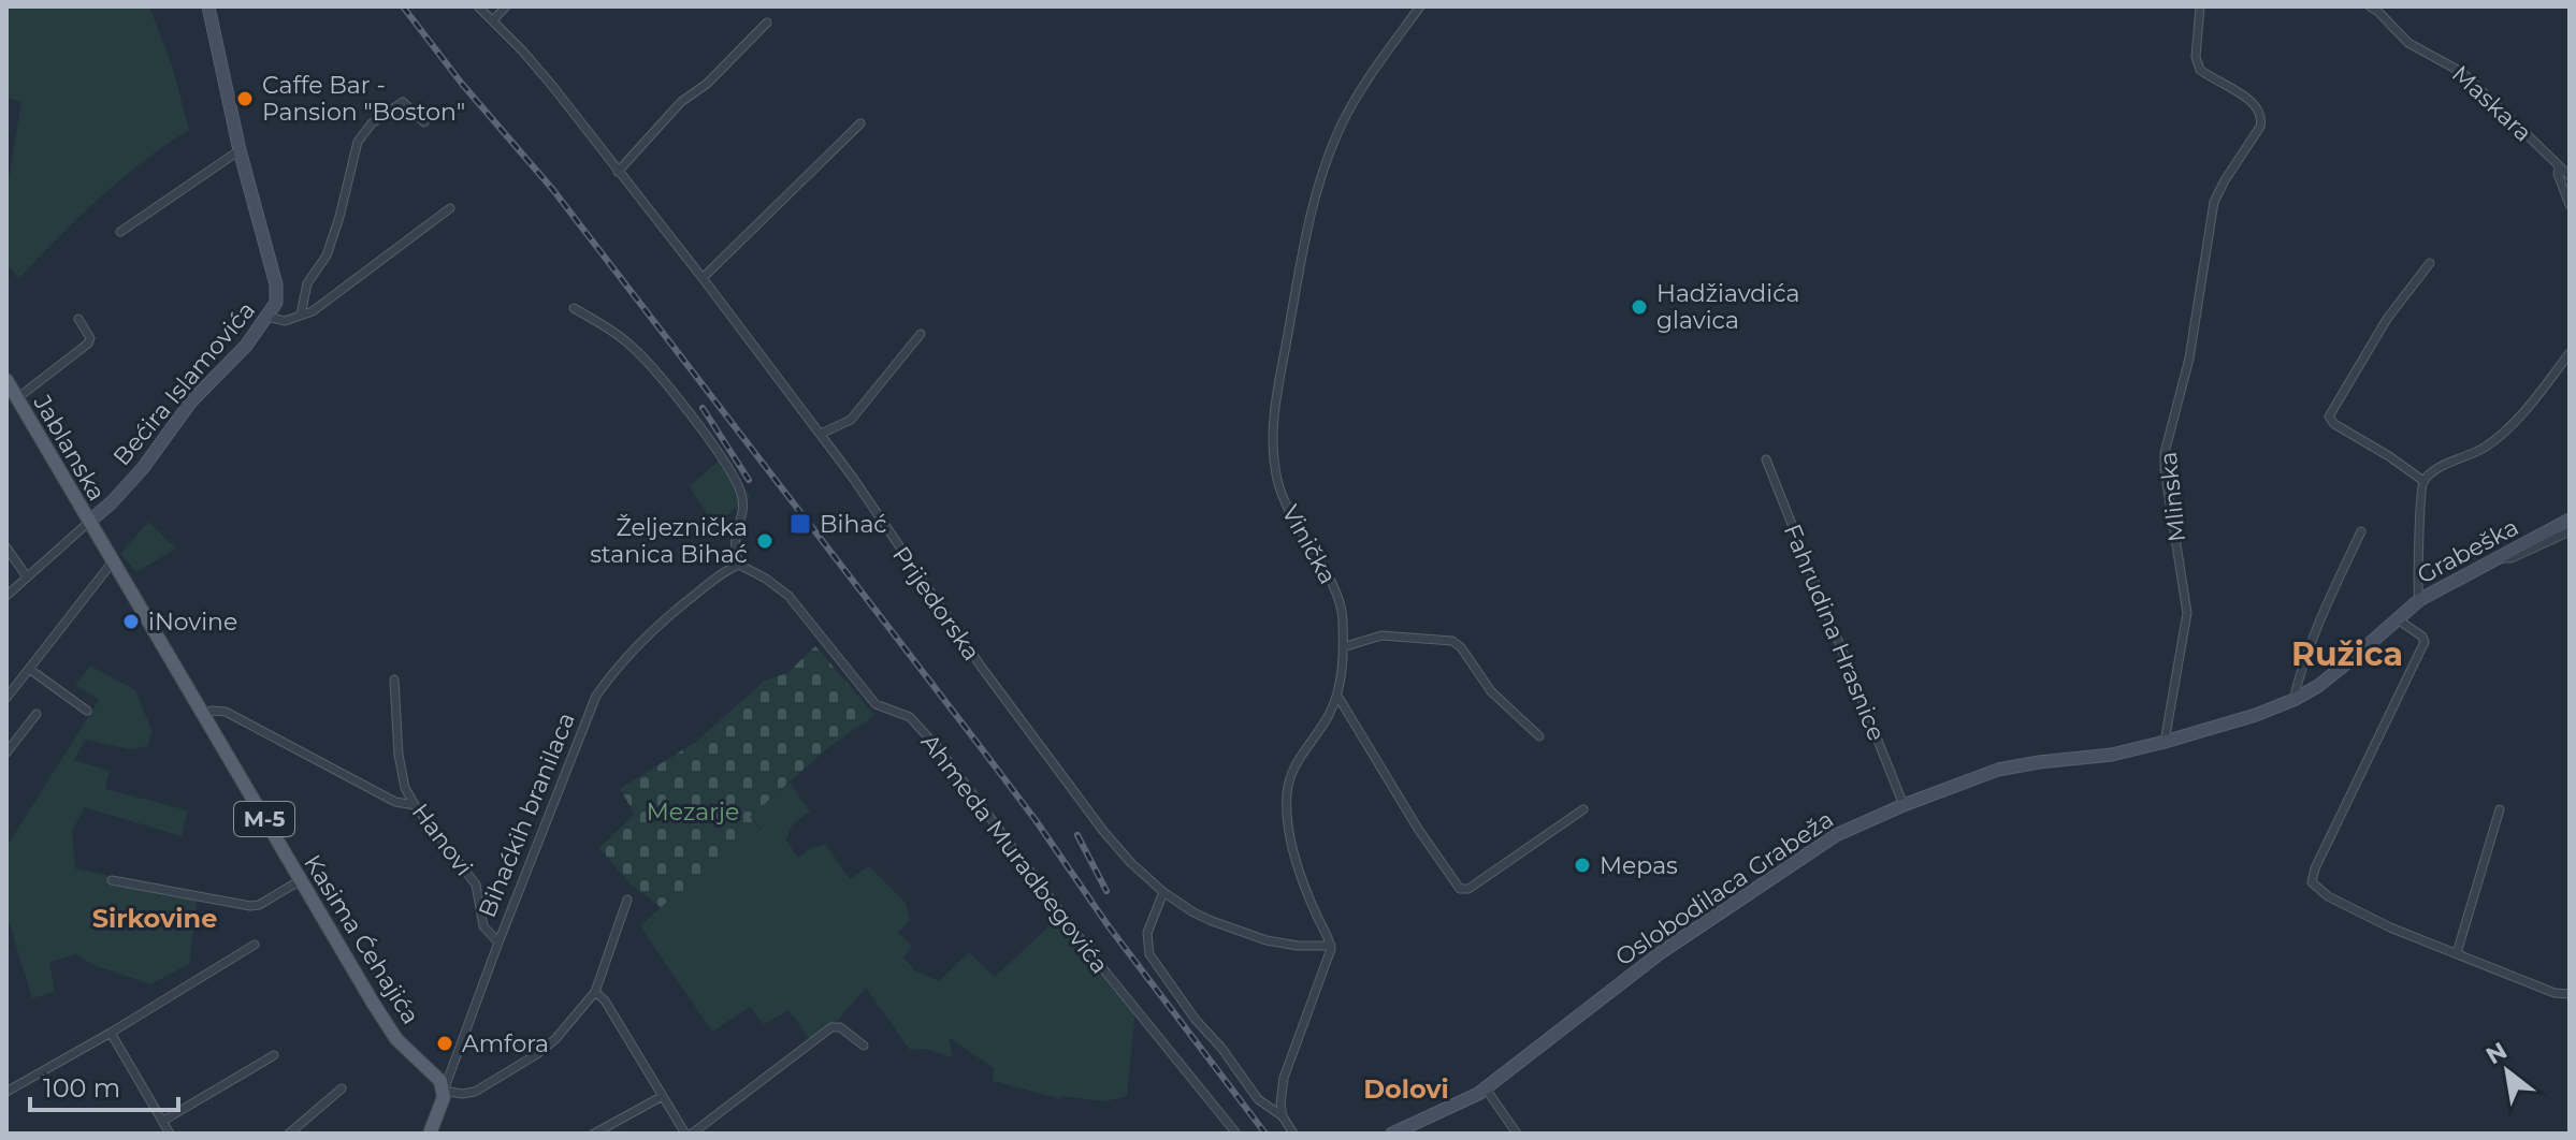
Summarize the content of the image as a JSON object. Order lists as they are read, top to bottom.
{
  "streets": {
    "main road": [
      "Jablanska",
      "Bihaćkih branilaca",
      "M-5",
      "Kasima Ćehajića"
    ],
    "street": [
      "Maskara",
      "Bećira Islamovića",
      "Mlinska",
      "Vinička",
      "Grabeška",
      "Prijedorska",
      "Fahrudina Hrasnice",
      "Hanovi",
      "Ahmeda Muradbegovića",
      "Oslobodilaca Grabeža"
    ]
  },
  "crossings": [
    ["Bećira Islamovića", "Jablanska"],
    ["Jablanska", "Kasima Ćehajića"],
    ["Mlinska", "Grabeška"],
    ["Mlinska", "Oslobodilaca Grabeža"],
    ["Vinička", "Prijedorska"],
    ["Grabeška", "Oslobodilaca Grabeža"],
    ["Fahrudina Hrasnice", "Oslobodilaca Grabeža"],
    ["Bihaćkih branilaca", "Hanovi"],
    ["Bihaćkih branilaca", "Ahmeda Muradbegovića"],
    ["Bihaćkih branilaca", "Kasima Ćehajića"]
  ],
  "districts": ["Ružica", "Sirkovine", "Dolovi"],
  "parks": ["Mezarje"],
  "places": {
    "other": [
      "Caffe Bar - Pansion \"Boston\"",
      "Hadžiavdića glavica",
      "Željeznička stanica Bihać",
      "iNovine",
      "Mepas",
      "Amfora"
    ],
    "transit": ["Bihać"]
  },
  "scale_bar": "100 m",
  "north": "top left"
}
